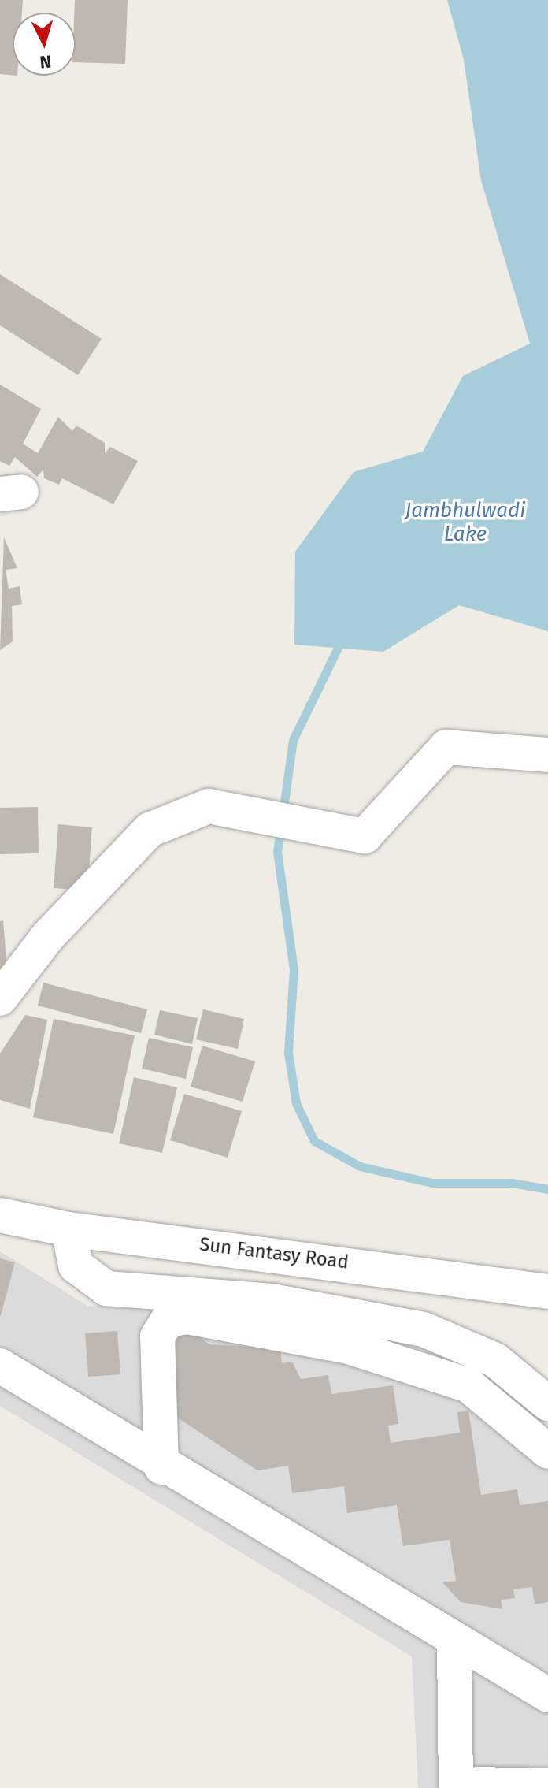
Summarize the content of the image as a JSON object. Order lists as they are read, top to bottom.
{
  "streets": {
    "street": ["Sun Fantasy Road"]
  },
  "water": ["Jambhulwadi Lake"],
  "north": "bottom"
}
